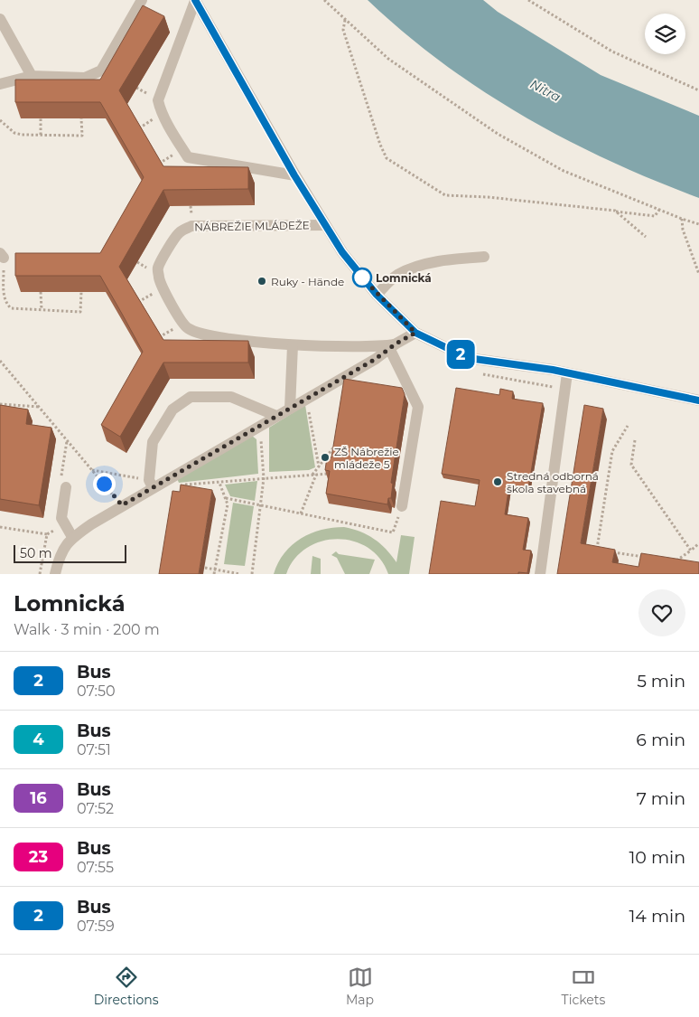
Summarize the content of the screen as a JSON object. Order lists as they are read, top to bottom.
{
  "streets": {
    "street": ["NÁBREŽIE MLÁDEŽE"]
  },
  "water": ["Nitra"],
  "places": [
    "Lomnická",
    "Ruky - Hände",
    "ZŠ Nábrežie mládeže 5",
    "Stredná odborná škola stavebná"
  ],
  "lines": ["bus line 2"],
  "scale_bar": "50 m",
  "page": {
    "on_map": "2",
    "scale": "50 m",
    "heading": ["Lomnická", "Walk · 3 min · 200 m"],
    "list": [
      {
        "mark": "2",
        "name": "Bus",
        "note": "07:50",
        "value": "5 min"
      },
      {
        "mark": "4",
        "name": "Bus",
        "note": "07:51",
        "value": "6 min"
      },
      {
        "mark": "16",
        "name": "Bus",
        "note": "07:52",
        "value": "7 min"
      },
      {
        "mark": "23",
        "name": "Bus",
        "note": "07:55",
        "value": "10 min"
      },
      {
        "mark": "2",
        "name": "Bus",
        "note": "07:59",
        "value": "14 min"
      }
    ],
    "tabs": ["Directions", "Map", "Tickets"]
  }
}
